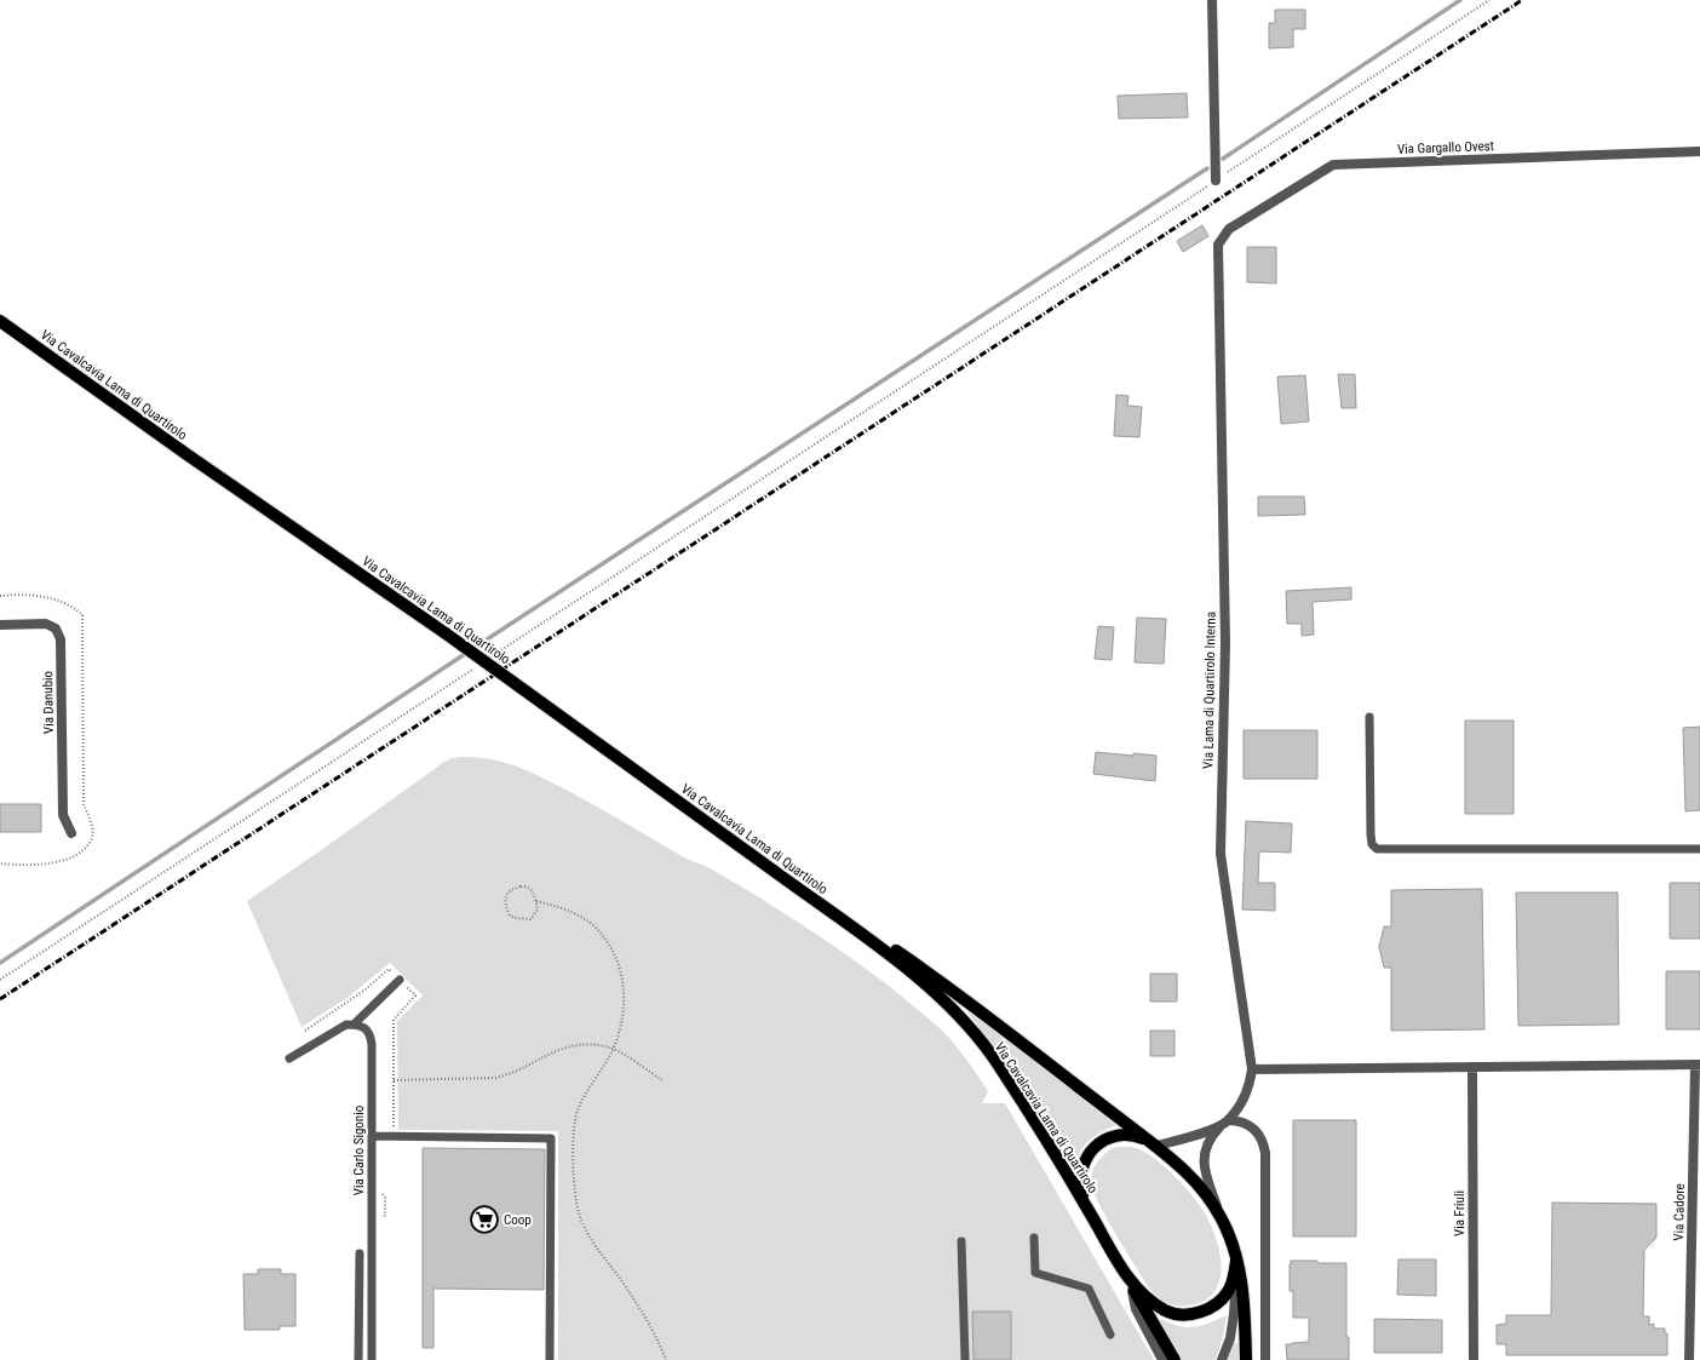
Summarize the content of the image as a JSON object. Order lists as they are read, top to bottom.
{
  "streets": {
    "main road": ["Via Cavalcavia Lama di Quartirolo"],
    "street": [
      "Via Gargallo Ovest",
      "Via Lama di Quartirolo Interna",
      "Via Danubio",
      "Via Cadore",
      "Via Friuli"
    ],
    "lane": ["Via Carlo Sigonio"]
  },
  "crossings": [
    ["Via Gargallo Ovest", "Via Lama di Quartirolo Interna"],
    ["Via Cavalcavia Lama di Quartirolo", "Via Lama di Quartirolo Interna"]
  ],
  "places": {
    "supermarket": ["Coop"]
  }
}
